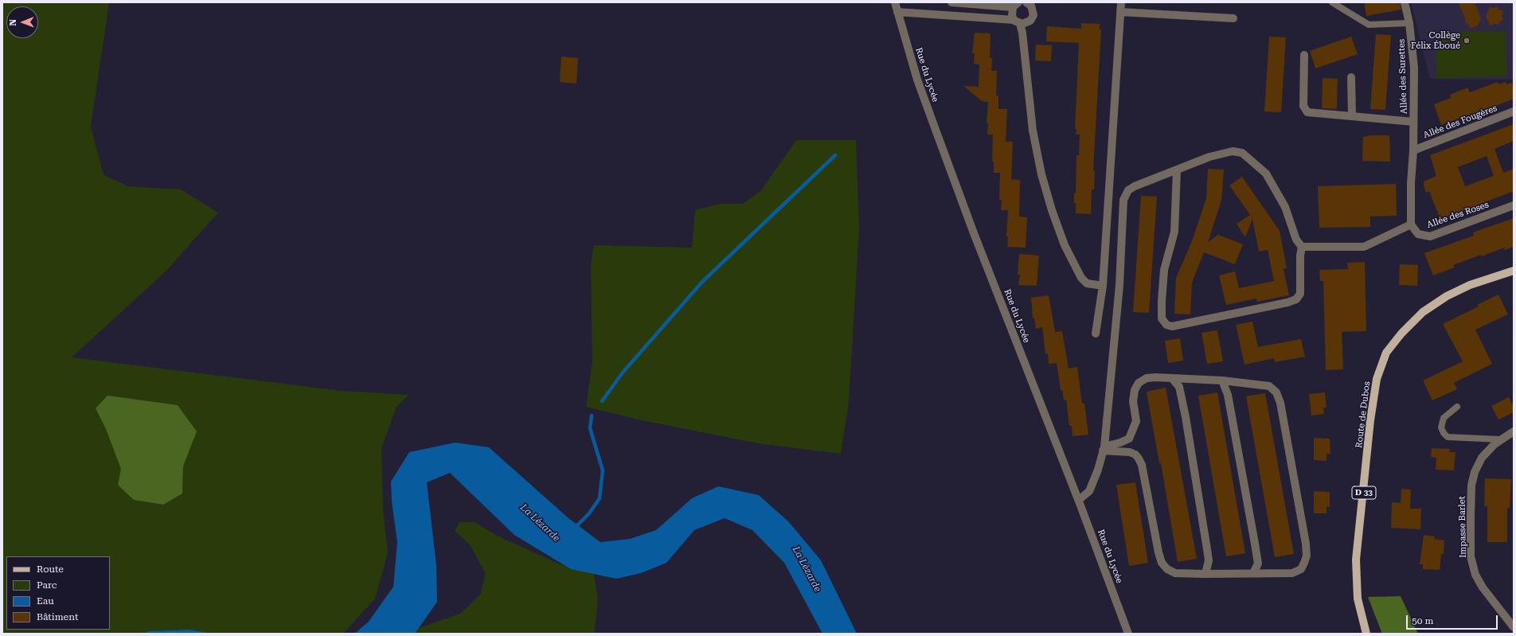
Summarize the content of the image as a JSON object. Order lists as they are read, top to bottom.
{
  "streets": {
    "main road": ["Route de Dubos", "D 33"],
    "street": [
      "Rue du Lycée",
      "Allée des Surettes",
      "Allée des Fougères",
      "Allée des Roses",
      "Impasse Barlet"
    ]
  },
  "crossings": [
    ["Allée des Surettes", "Allée des Fougères"]
  ],
  "water": ["La Lézarde"],
  "places": ["Collège Félix Éboué"],
  "legend": [
    "Route",
    "Parc",
    "Eau",
    "Bâtiment"
  ],
  "scale_bar": "50 m",
  "north": "left"
}
